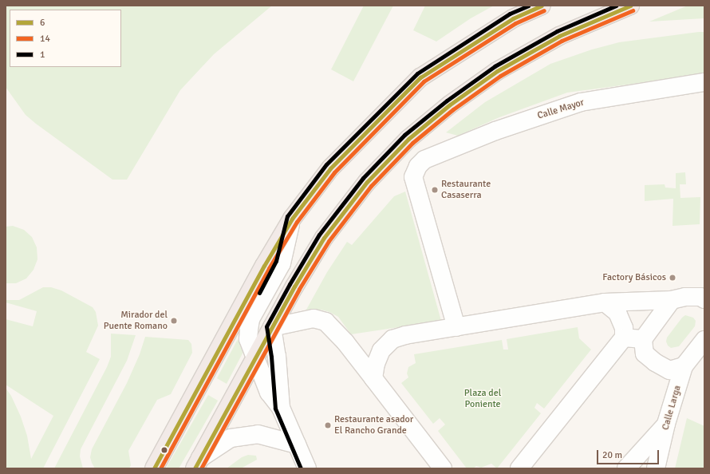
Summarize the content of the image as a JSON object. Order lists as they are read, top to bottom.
{
  "streets": {
    "street": ["Calle Mayor", "Calle Larga"]
  },
  "parks": ["Plaza del Poniente"],
  "places": [
    "Restaurante Casaserra",
    "Factory Básicos",
    "Mirador del Puente Romano",
    "Restaurante asador El Rancho Grande"
  ],
  "lines": ["transit line 6", "transit line 1", "transit line 14"],
  "legend": ["6", "14", "1"],
  "scale_bar": "20 m"
}
